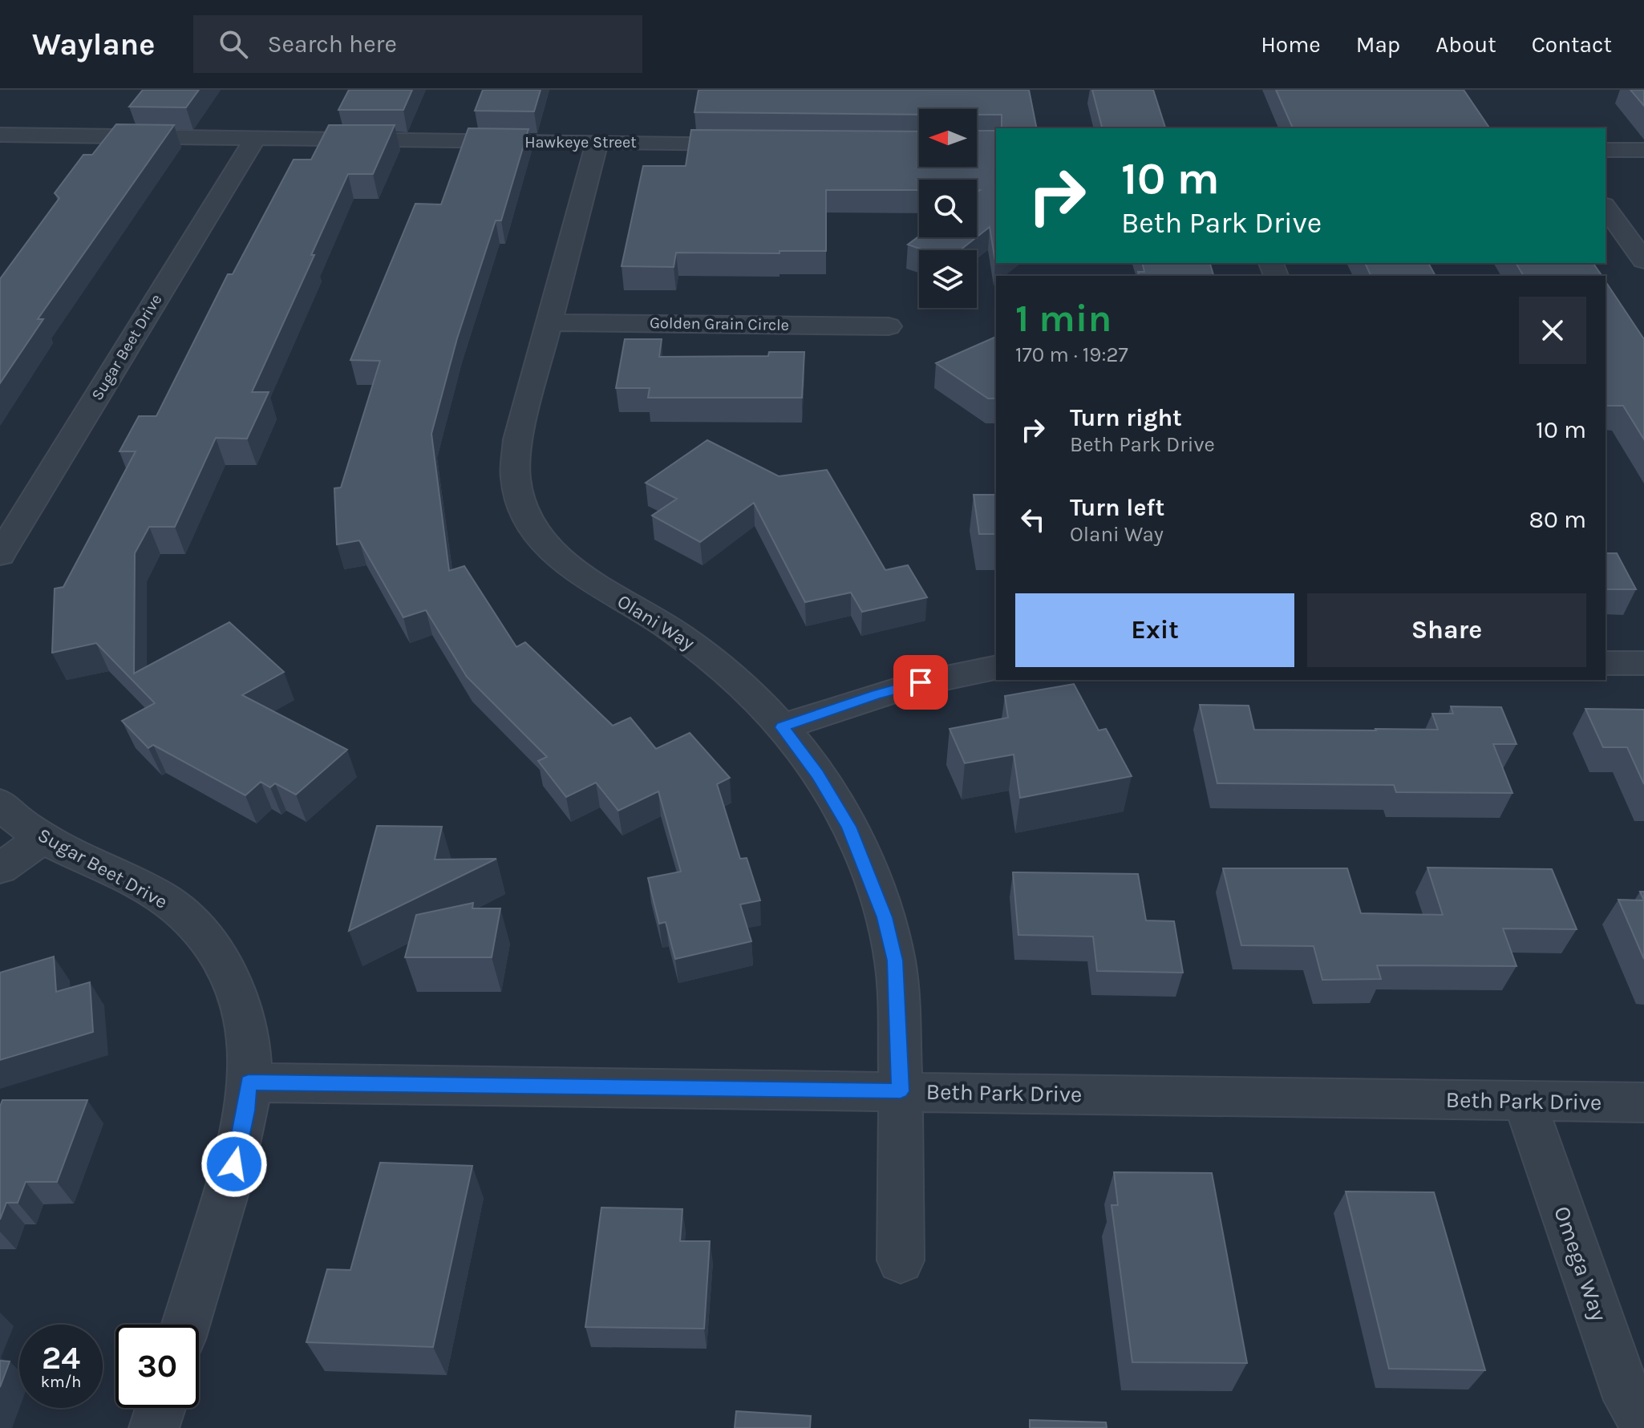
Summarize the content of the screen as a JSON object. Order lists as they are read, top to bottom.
{
  "streets": {
    "street": [
      "Hawkeye Street",
      "Golden Grain Circle",
      "Sugar Beet Drive",
      "Olani Way",
      "Beth Park Drive",
      "Omega Way"
    ]
  },
  "crossings": [
    ["Hawkeye Street", "Sugar Beet Drive"],
    ["Hawkeye Street", "Olani Way"],
    ["Golden Grain Circle", "Olani Way"],
    ["Sugar Beet Drive", "Beth Park Drive"],
    ["Olani Way", "Beth Park Drive"],
    ["Beth Park Drive", "Omega Way"]
  ],
  "north": "left",
  "page": {
    "header": "Waylane",
    "search": "Search here",
    "nav": [
      "Home",
      "Map",
      "About",
      "Contact"
    ],
    "turn": ["10 m", "Beth Park Drive"],
    "heading": ["1 min", "170 m · 19:27"],
    "list": [
      {
        "name": "Turn right",
        "note": "Beth Park Drive",
        "value": "10 m"
      },
      {
        "name": "Turn left",
        "note": "Olani Way",
        "value": "80 m"
      }
    ],
    "buttons": ["Exit", "Share"],
    "speed": "24 km/h",
    "limit": "30"
  }
}
